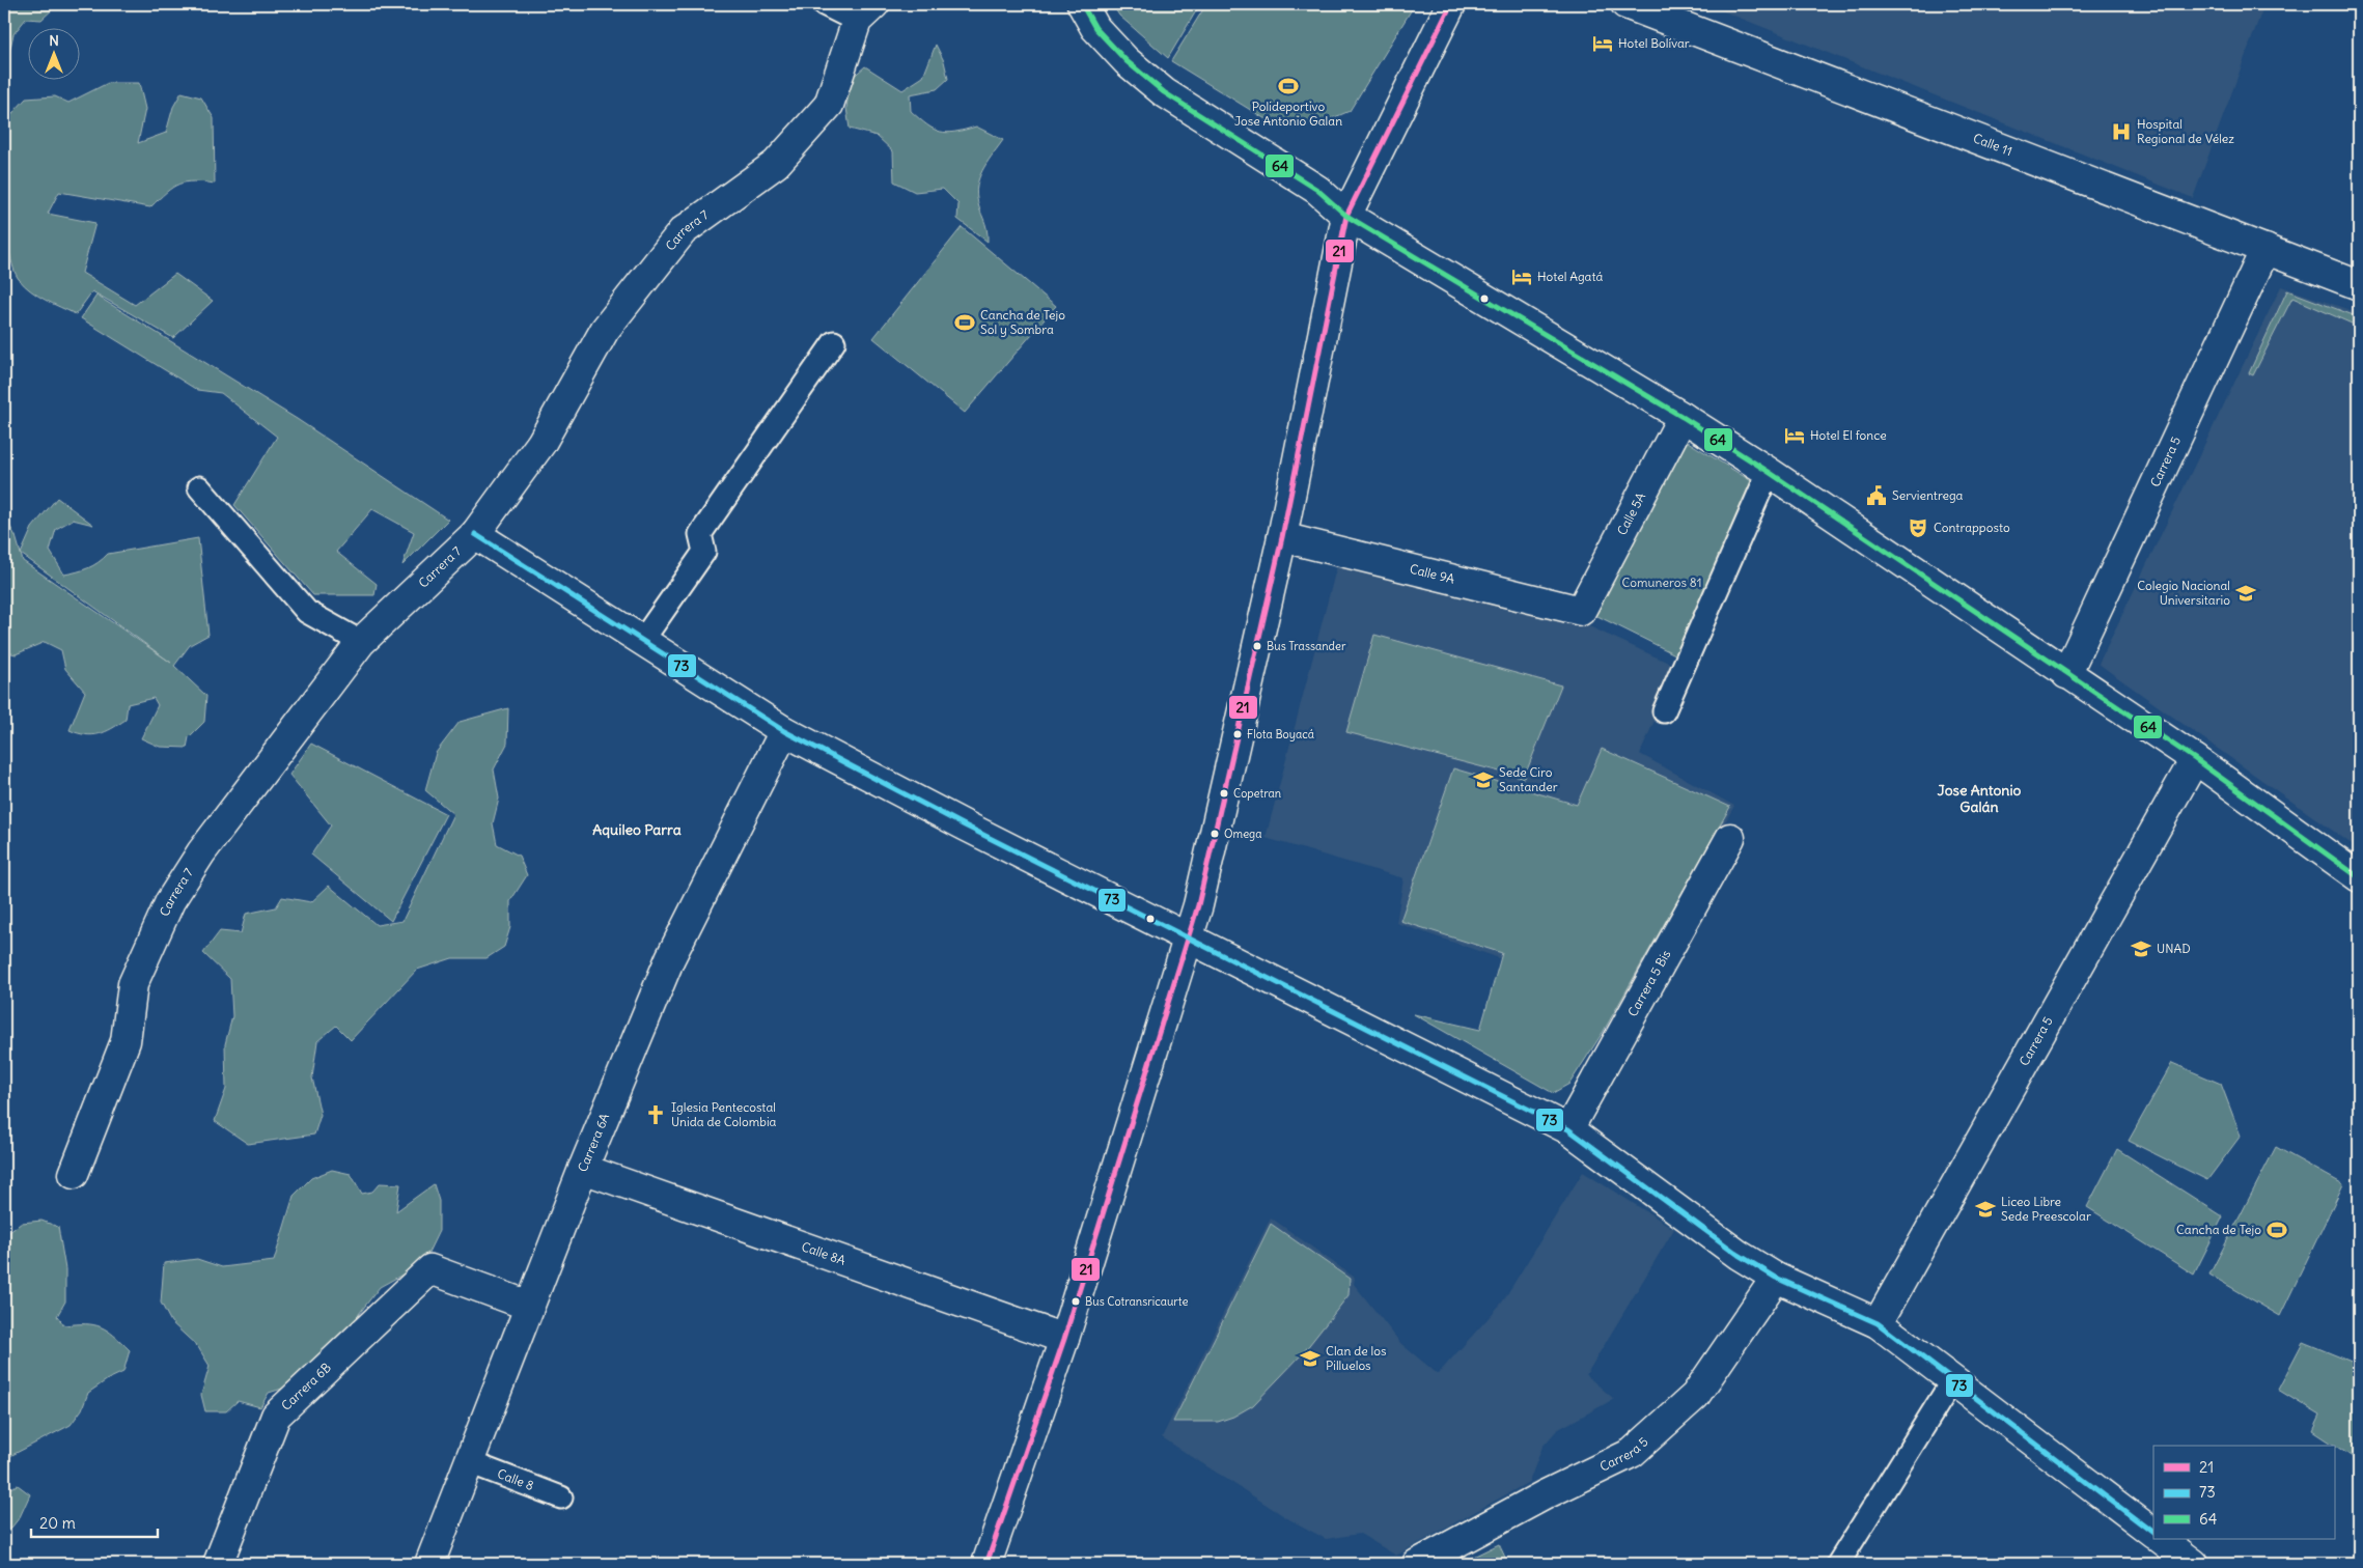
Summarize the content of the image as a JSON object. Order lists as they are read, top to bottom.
{
  "streets": {
    "street": [
      "Calle 11",
      "Carrera 7",
      "Carrera 5",
      "Calle 5A",
      "Calle 9A",
      "Carrera 5 Bis",
      "Carrera 6A",
      "Calle 8A",
      "Carrera 6B"
    ],
    "lane": ["Calle 8"]
  },
  "crossings": [
    ["Calle 11", "Carrera 5"],
    ["Calle 5A", "Calle 9A"],
    ["Carrera 6A", "Calle 8A"],
    ["Carrera 6A", "Carrera 6B"],
    ["Carrera 6A", "Calle 8"]
  ],
  "districts": ["Jose Antonio Galán", "Aquileo Parra"],
  "parks": ["Comuneros 81"],
  "places": {
    "hotel": ["Hotel Bolívar", "Hotel Agatá", "Hotel El fonce"],
    "sports": ["Polideportivo Jose Antonio Galan", "Cancha de Tejo Sol y Sombra", "Cancha de Tejo"],
    "hospital": ["Hospital Regional de Vélez"],
    "public building": ["Servientrega"],
    "theatre": ["Contrapposto"],
    "school or university": [
      "Colegio Nacional Universitario",
      "Sede Ciro Santander",
      "UNAD",
      "Liceo Libre Sede Preescolar",
      "Clan de los Pilluelos"
    ],
    "other": [
      "Bus Trassander",
      "Flota Boyacá",
      "Copetran",
      "Omega",
      "Bus Cotransricaurte"
    ],
    "church": ["Iglesia Pentecostal Unida de Colombia"]
  },
  "lines": ["transit line 21", "transit line 64", "transit line 73"],
  "legend": ["21", "73", "64"],
  "scale_bar": "20 m",
  "north": "top"
}
